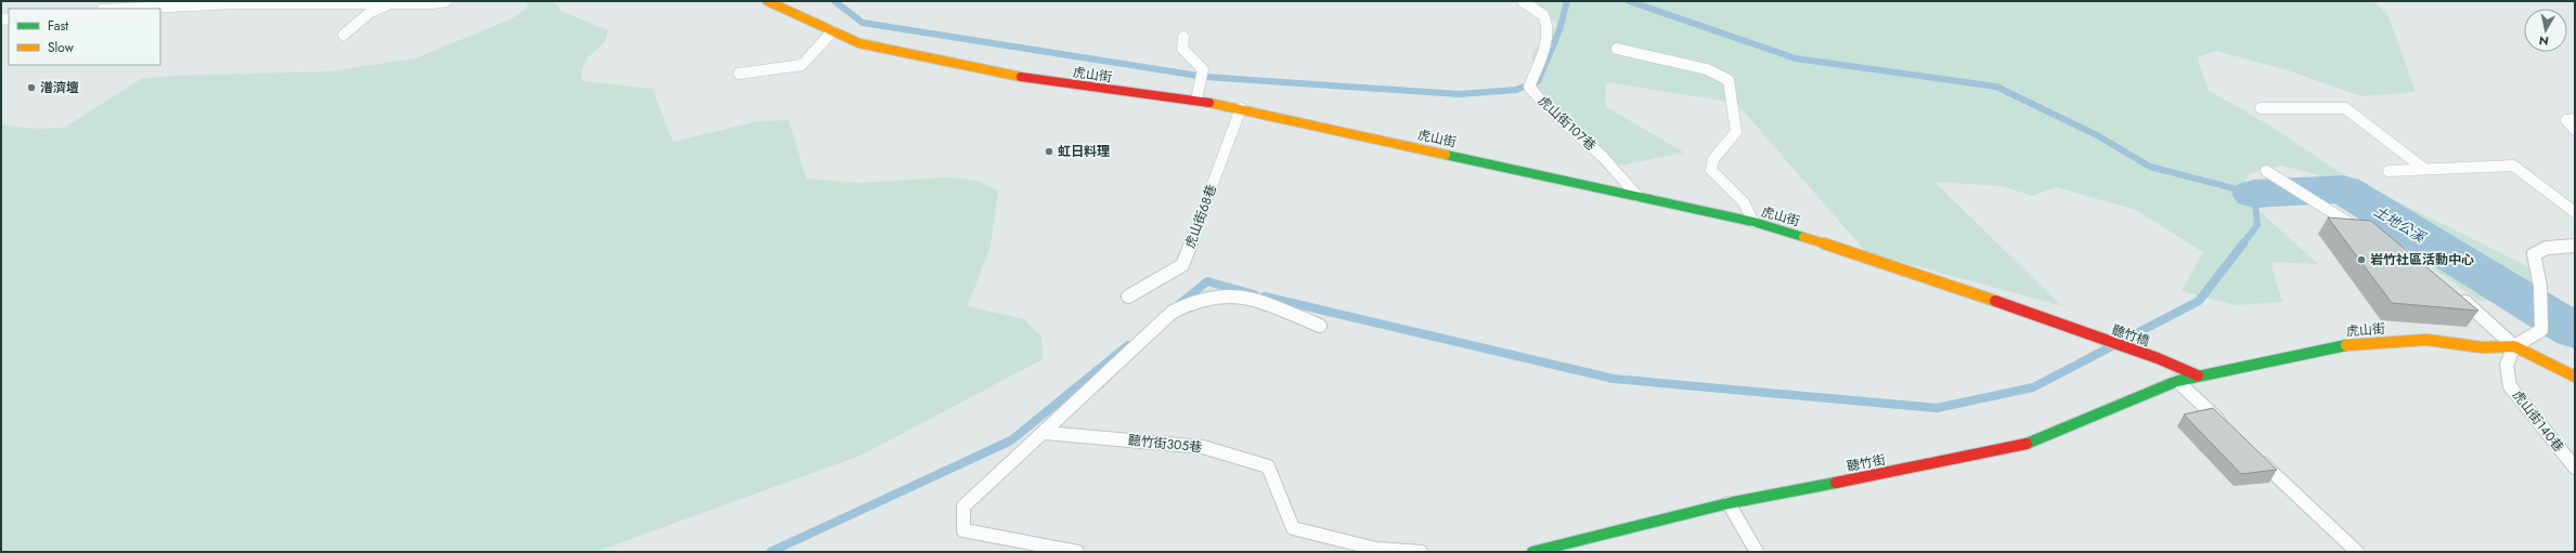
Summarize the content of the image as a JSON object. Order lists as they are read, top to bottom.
{
  "streets": {
    "street": ["虎山街", "聽竹橋", "聽竹街"],
    "lane": [
      "虎山街107巷",
      "虎山街68巷",
      "虎山街140巷",
      "聽竹街305巷"
    ]
  },
  "crossings": [
    ["虎山街", "虎山街107巷"],
    ["虎山街", "虎山街68巷"],
    ["虎山街", "聽竹橋"],
    ["虎山街", "虎山街140巷"],
    ["虎山街", "聽竹街"],
    ["聽竹橋", "聽竹街"]
  ],
  "water": ["土地公溪"],
  "places": ["潽濟壇", "虹日料理", "岩竹社區活動中心"],
  "legend": ["Fast", "Slow"],
  "north": "bottom"
}
